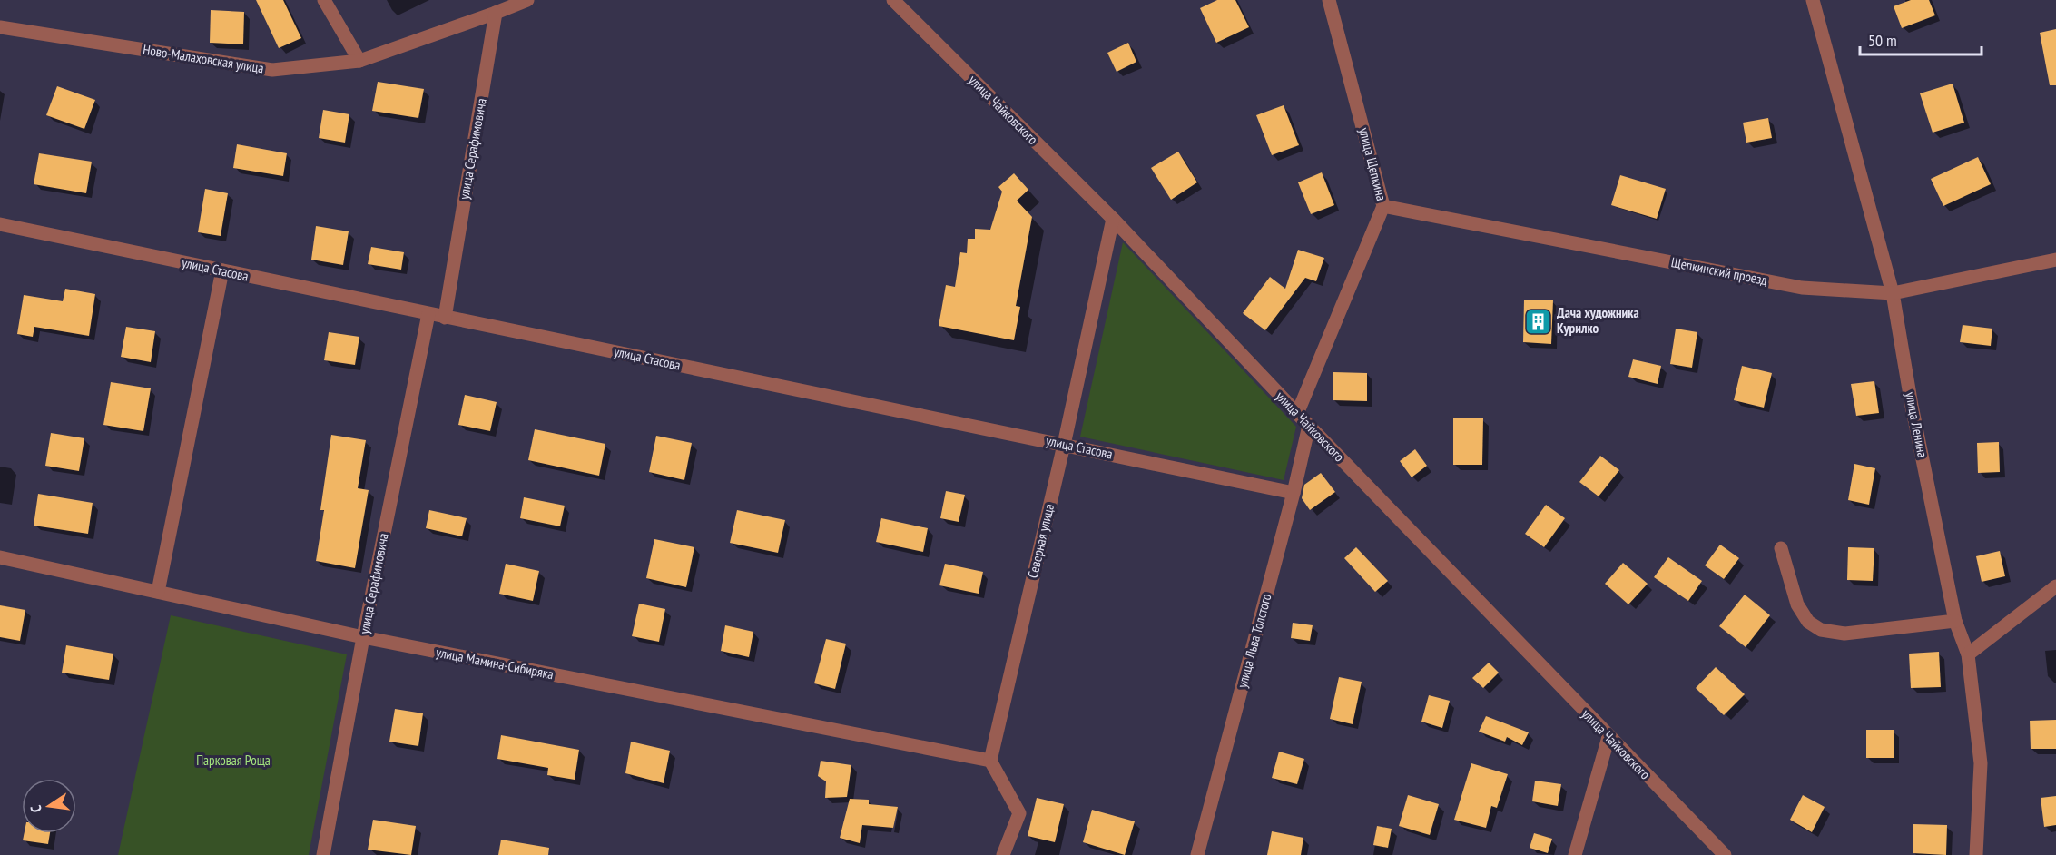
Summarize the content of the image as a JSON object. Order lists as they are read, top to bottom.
{
  "streets": {
    "street": [
      "Ново-Малаховская улица",
      "улица Чайковского",
      "улица Серафимовича",
      "улица Щепкина",
      "улица Стасова",
      "Щепкинский проезд",
      "улица Ленина",
      "Северная улица",
      "улица Льва Толстого",
      "улица Мамина-Сибиряка"
    ]
  },
  "crossings": [
    ["Ново-Малаховская улица", "улица Серафимовича"],
    ["улица Чайковского", "улица Щепкина"],
    ["улица Чайковского", "Северная улица"],
    ["улица Чайковского", "улица Льва Толстого"],
    ["улица Серафимовича", "улица Стасова"],
    ["улица Серафимовича", "улица Мамина-Сибиряка"],
    ["улица Щепкина", "Щепкинский проезд"],
    ["улица Стасова", "Северная улица"],
    ["улица Стасова", "улица Льва Толстого"],
    ["Щепкинский проезд", "улица Ленина"],
    ["Северная улица", "улица Мамина-Сибиряка"]
  ],
  "parks": ["Парковая Роща"],
  "places": {
    "building": ["Дача художника Курилко"]
  },
  "scale_bar": "50 m",
  "north": "left"
}
